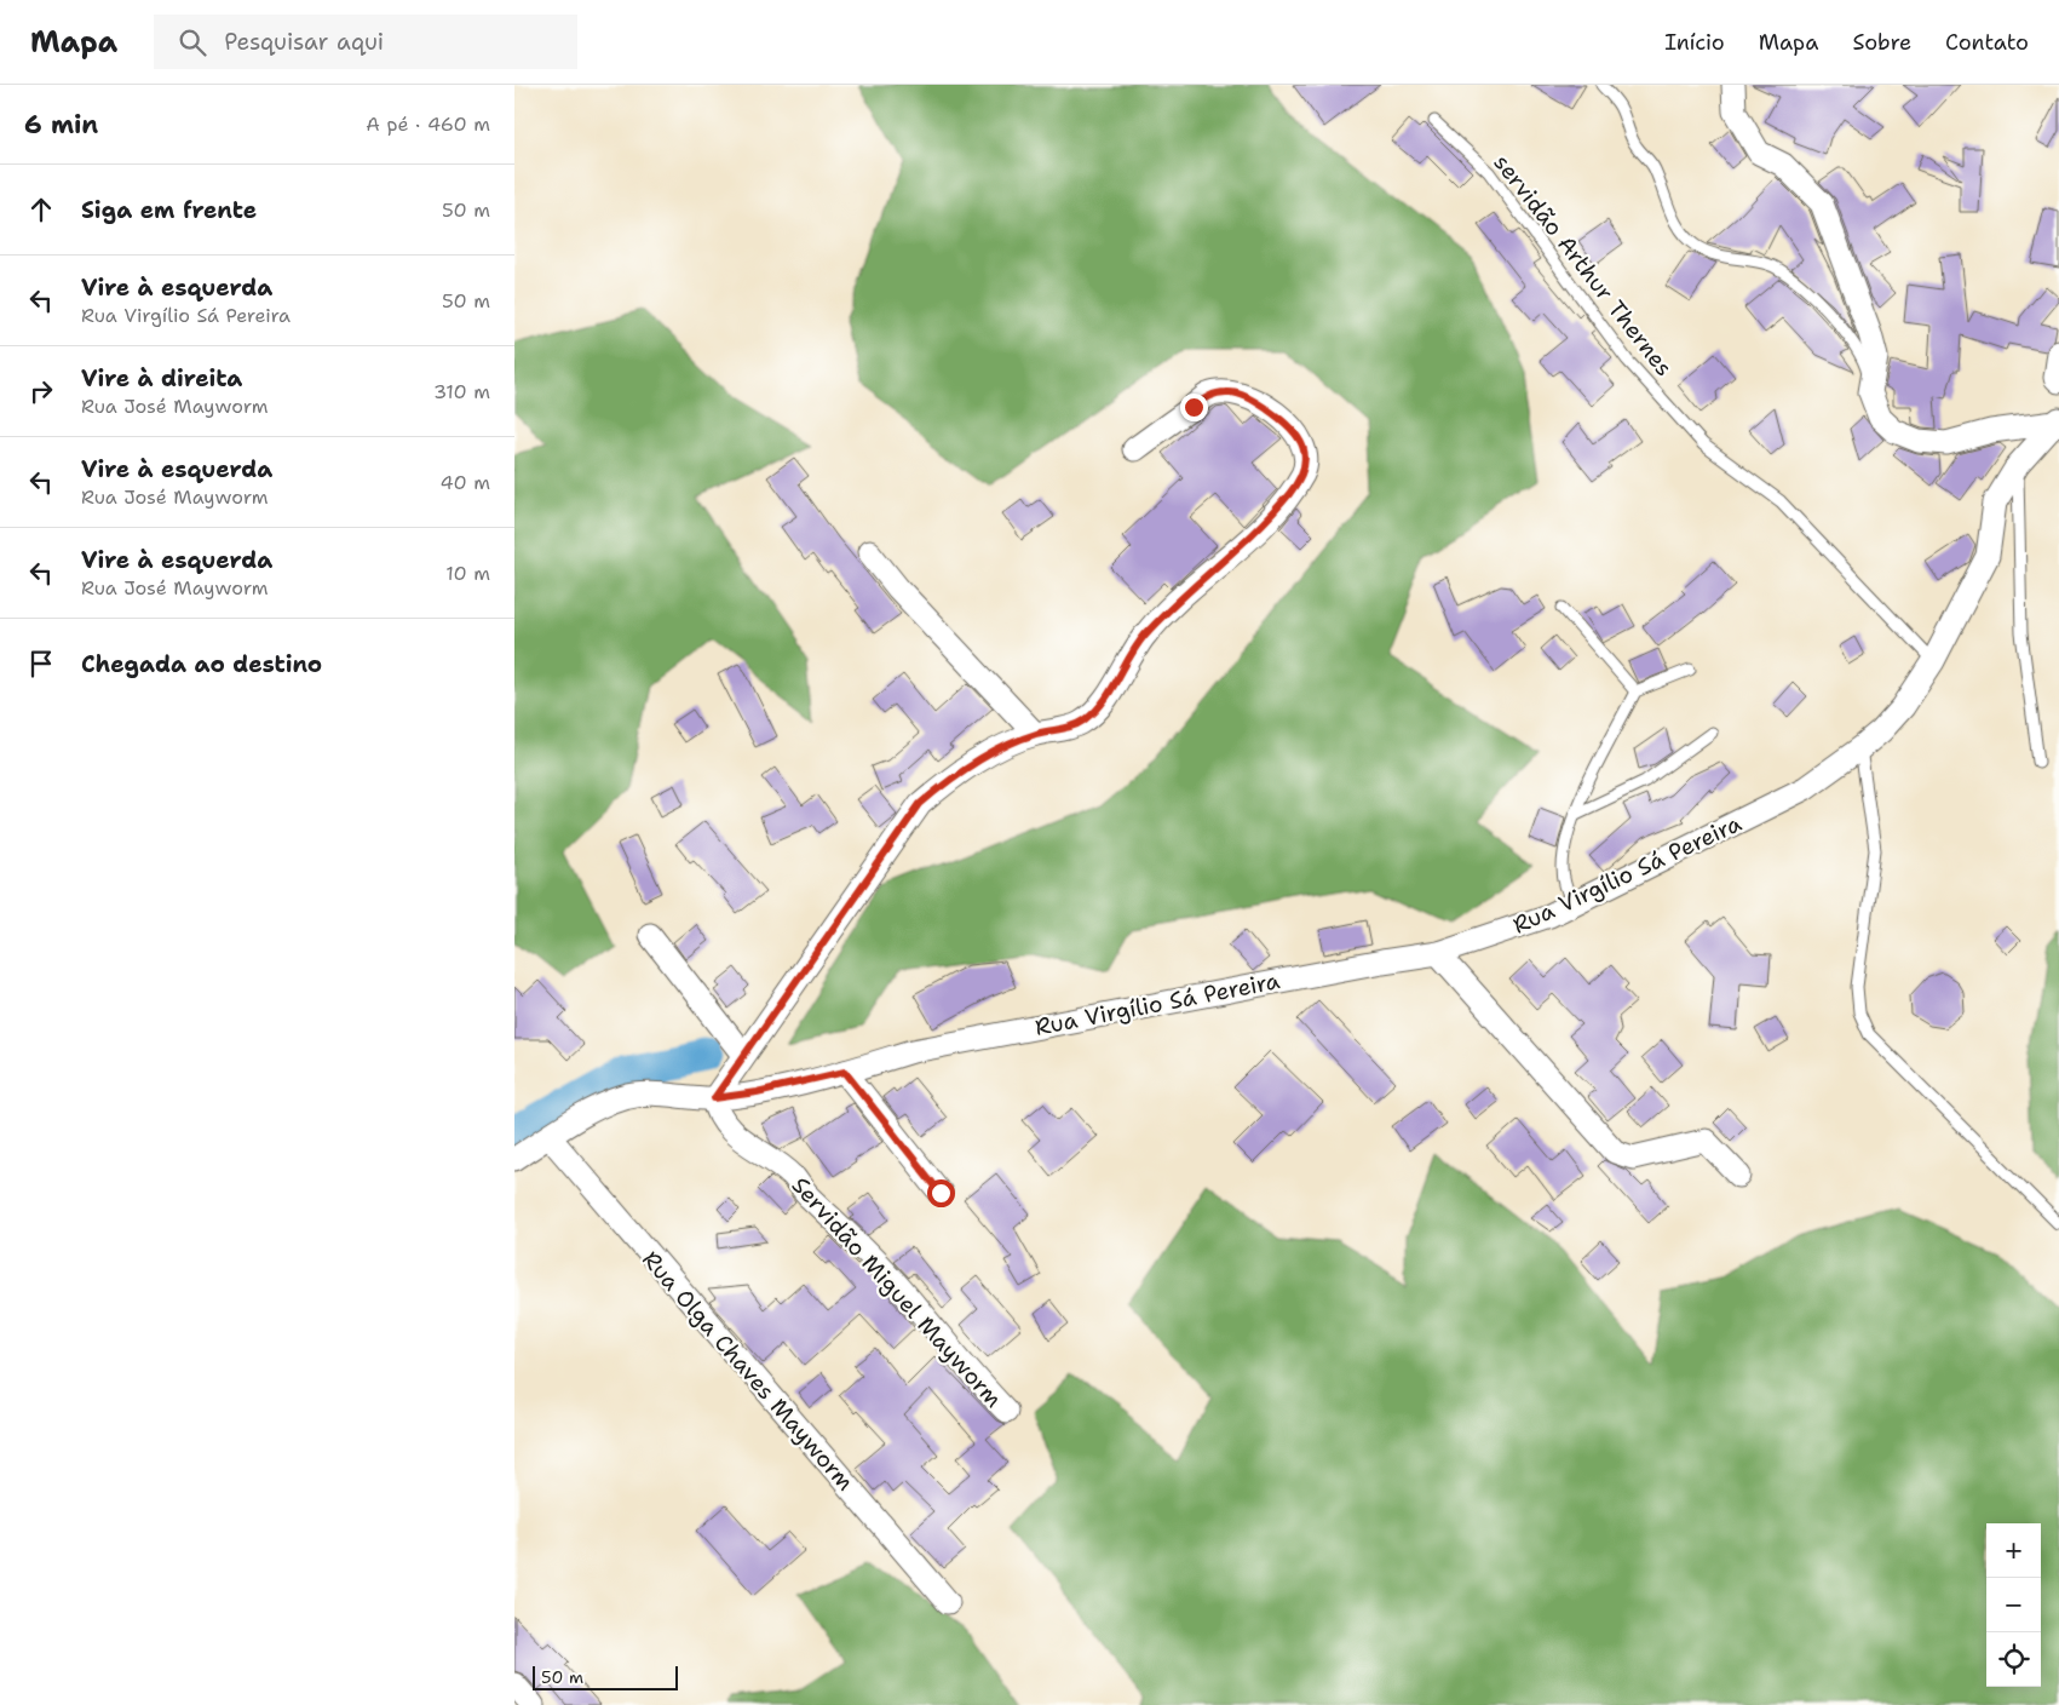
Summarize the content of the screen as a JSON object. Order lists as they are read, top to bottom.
{
  "streets": {
    "street": ["Rua Virgílio Sá Pereira", "Servidão Miguel Mayworm", "Rua Olga Chaves Mayworm"],
    "lane": ["servidão Arthur Thernes"]
  },
  "crossings": [
    ["servidão Arthur Thernes", "Rua Virgílio Sá Pereira"],
    ["Rua Virgílio Sá Pereira", "Servidão Miguel Mayworm"],
    ["Rua Virgílio Sá Pereira", "Rua Olga Chaves Mayworm"]
  ],
  "scale_bar": "50 m",
  "page": {
    "header": "Mapa",
    "search": "Pesquisar aqui",
    "nav": [
      "Início",
      "Mapa",
      "Sobre",
      "Contato"
    ],
    "heading": ["6 min", "A pé · 460 m"],
    "list": [
      ["Siga em frente", "50 m"],
      ["Vire à esquerda", "Rua Virgílio Sá Pereira", "50 m"],
      ["Vire à direita", "Rua José Mayworm", "310 m"],
      ["Vire à esquerda", "Rua José Mayworm", "40 m"],
      ["Vire à esquerda", "Rua José Mayworm", "10 m"],
      "Chegada ao destino"
    ],
    "map_buttons": ["+", "−"],
    "scale": "50 m"
  }
}
